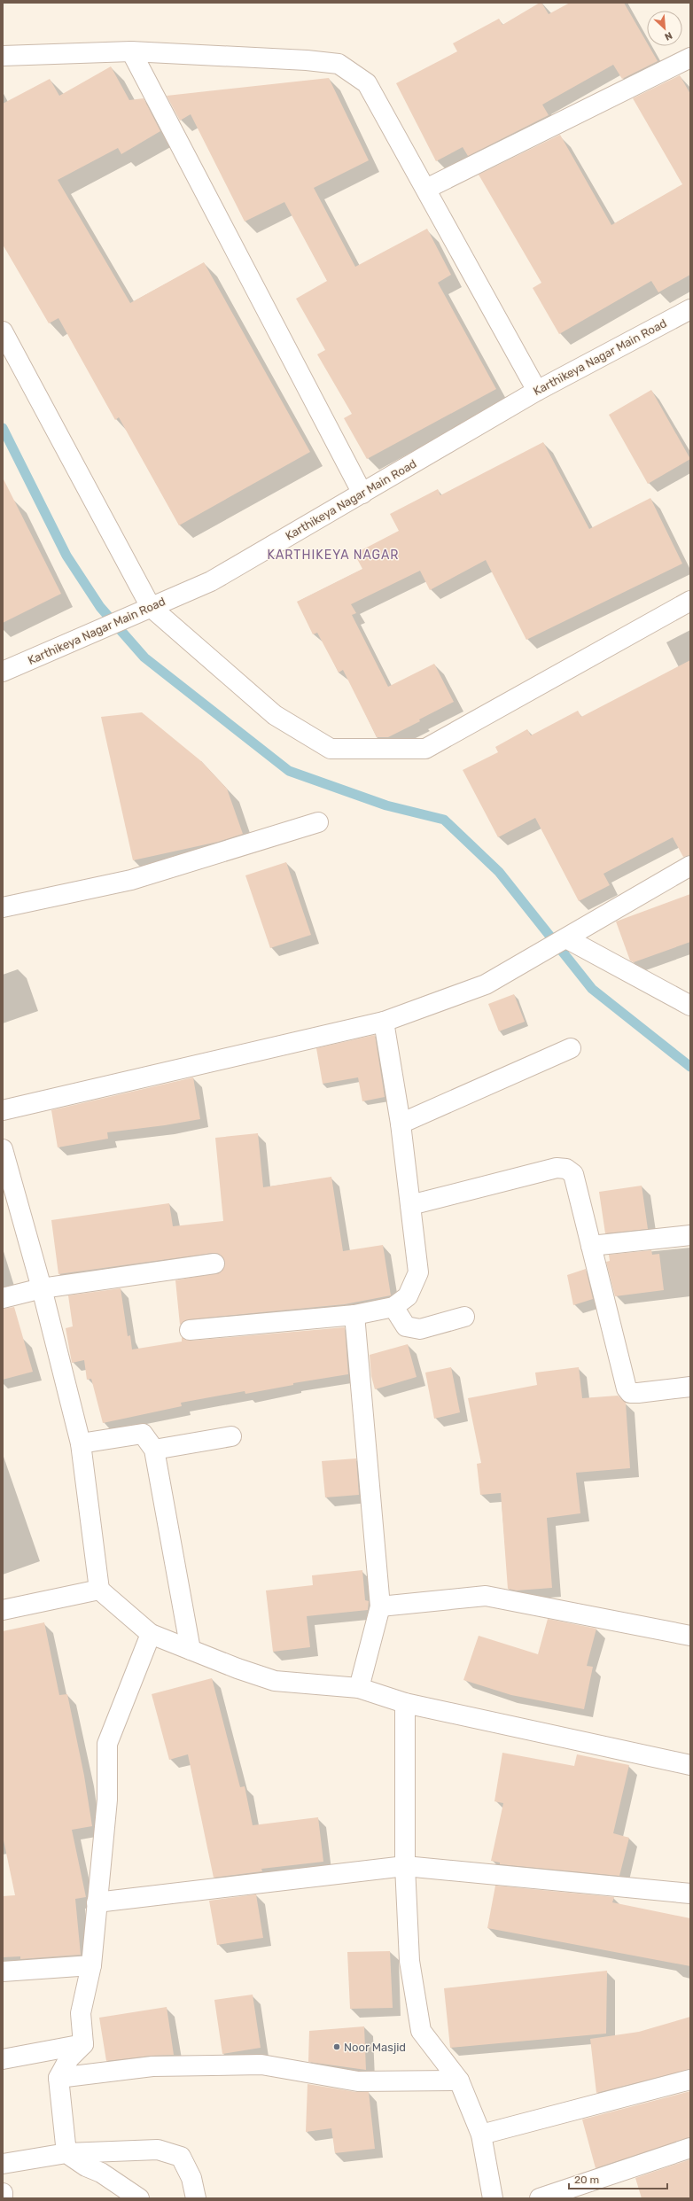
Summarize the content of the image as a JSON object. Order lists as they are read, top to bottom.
{
  "streets": {
    "street": ["Karthikeya Nagar Main Road"]
  },
  "districts": ["KARTHIKEYA NAGAR"],
  "places": ["Noor Masjid"],
  "scale_bar": "20 m",
  "north": "bottom right"
}
